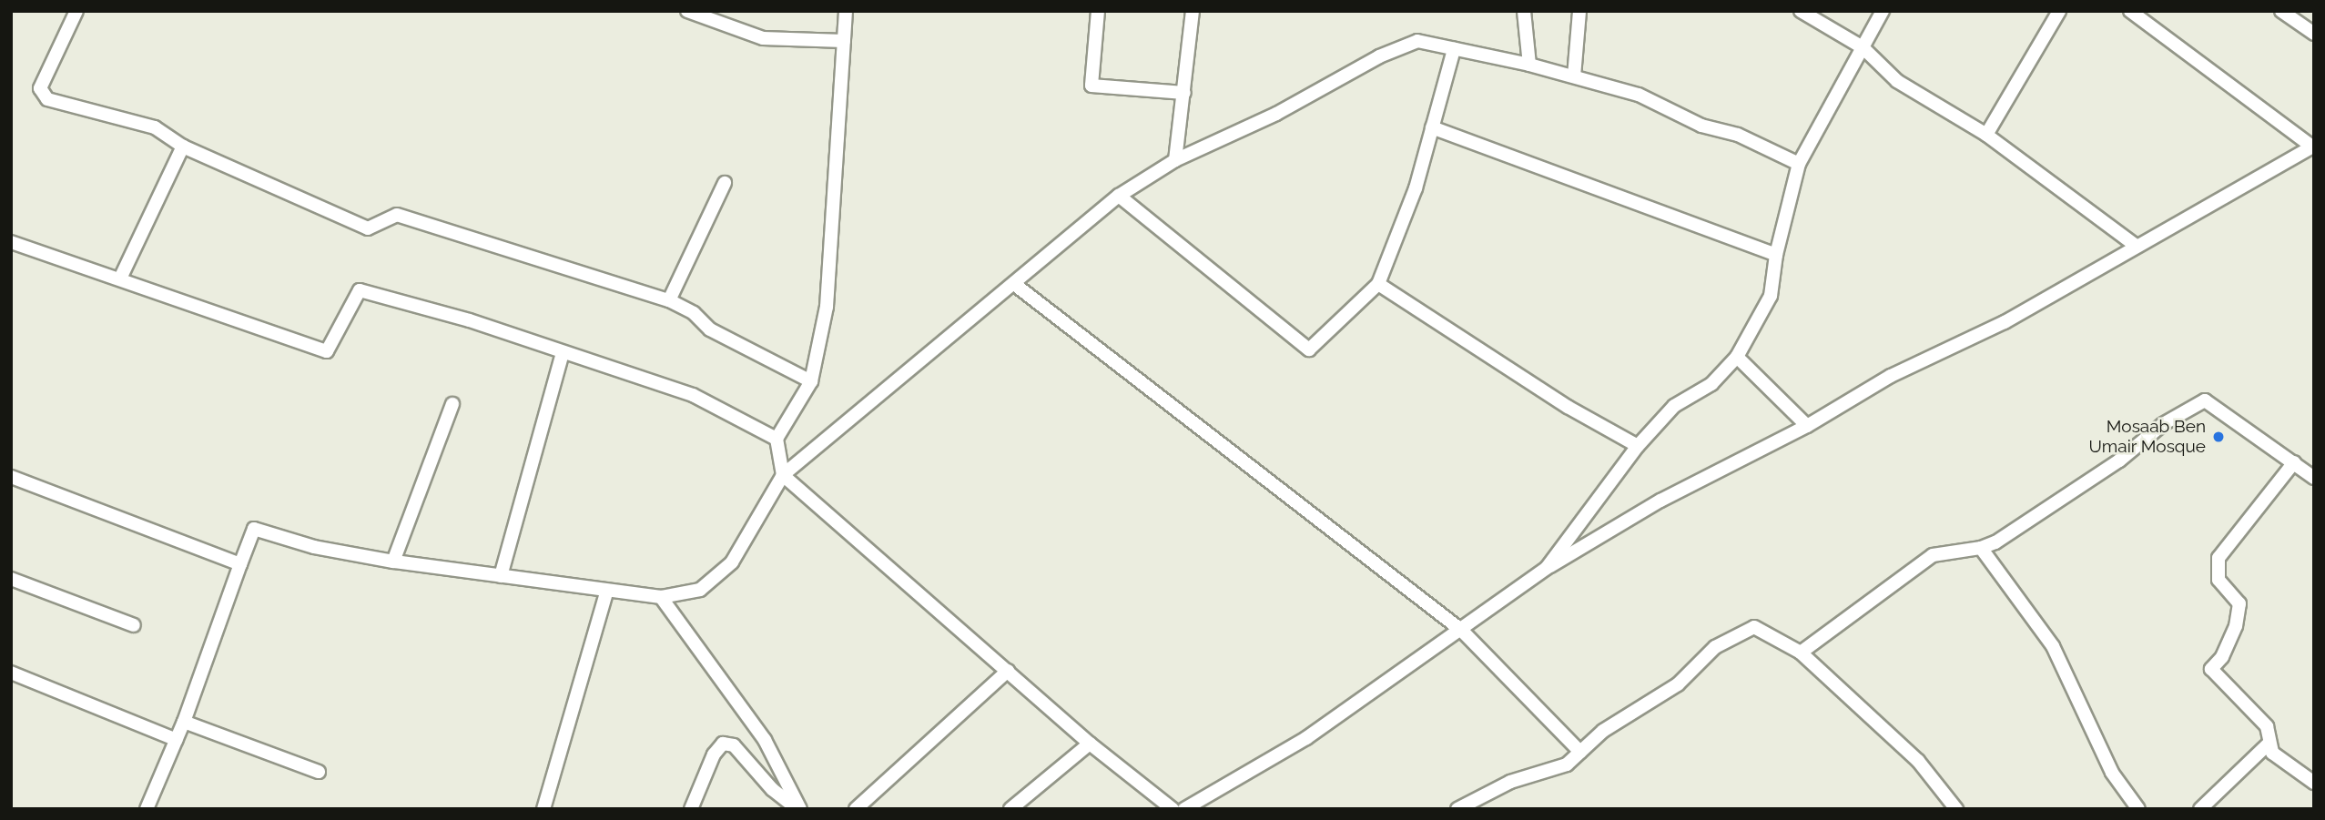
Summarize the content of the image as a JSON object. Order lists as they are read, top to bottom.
{
  "places": ["Mosaab Ben Umair Mosque"]
}
